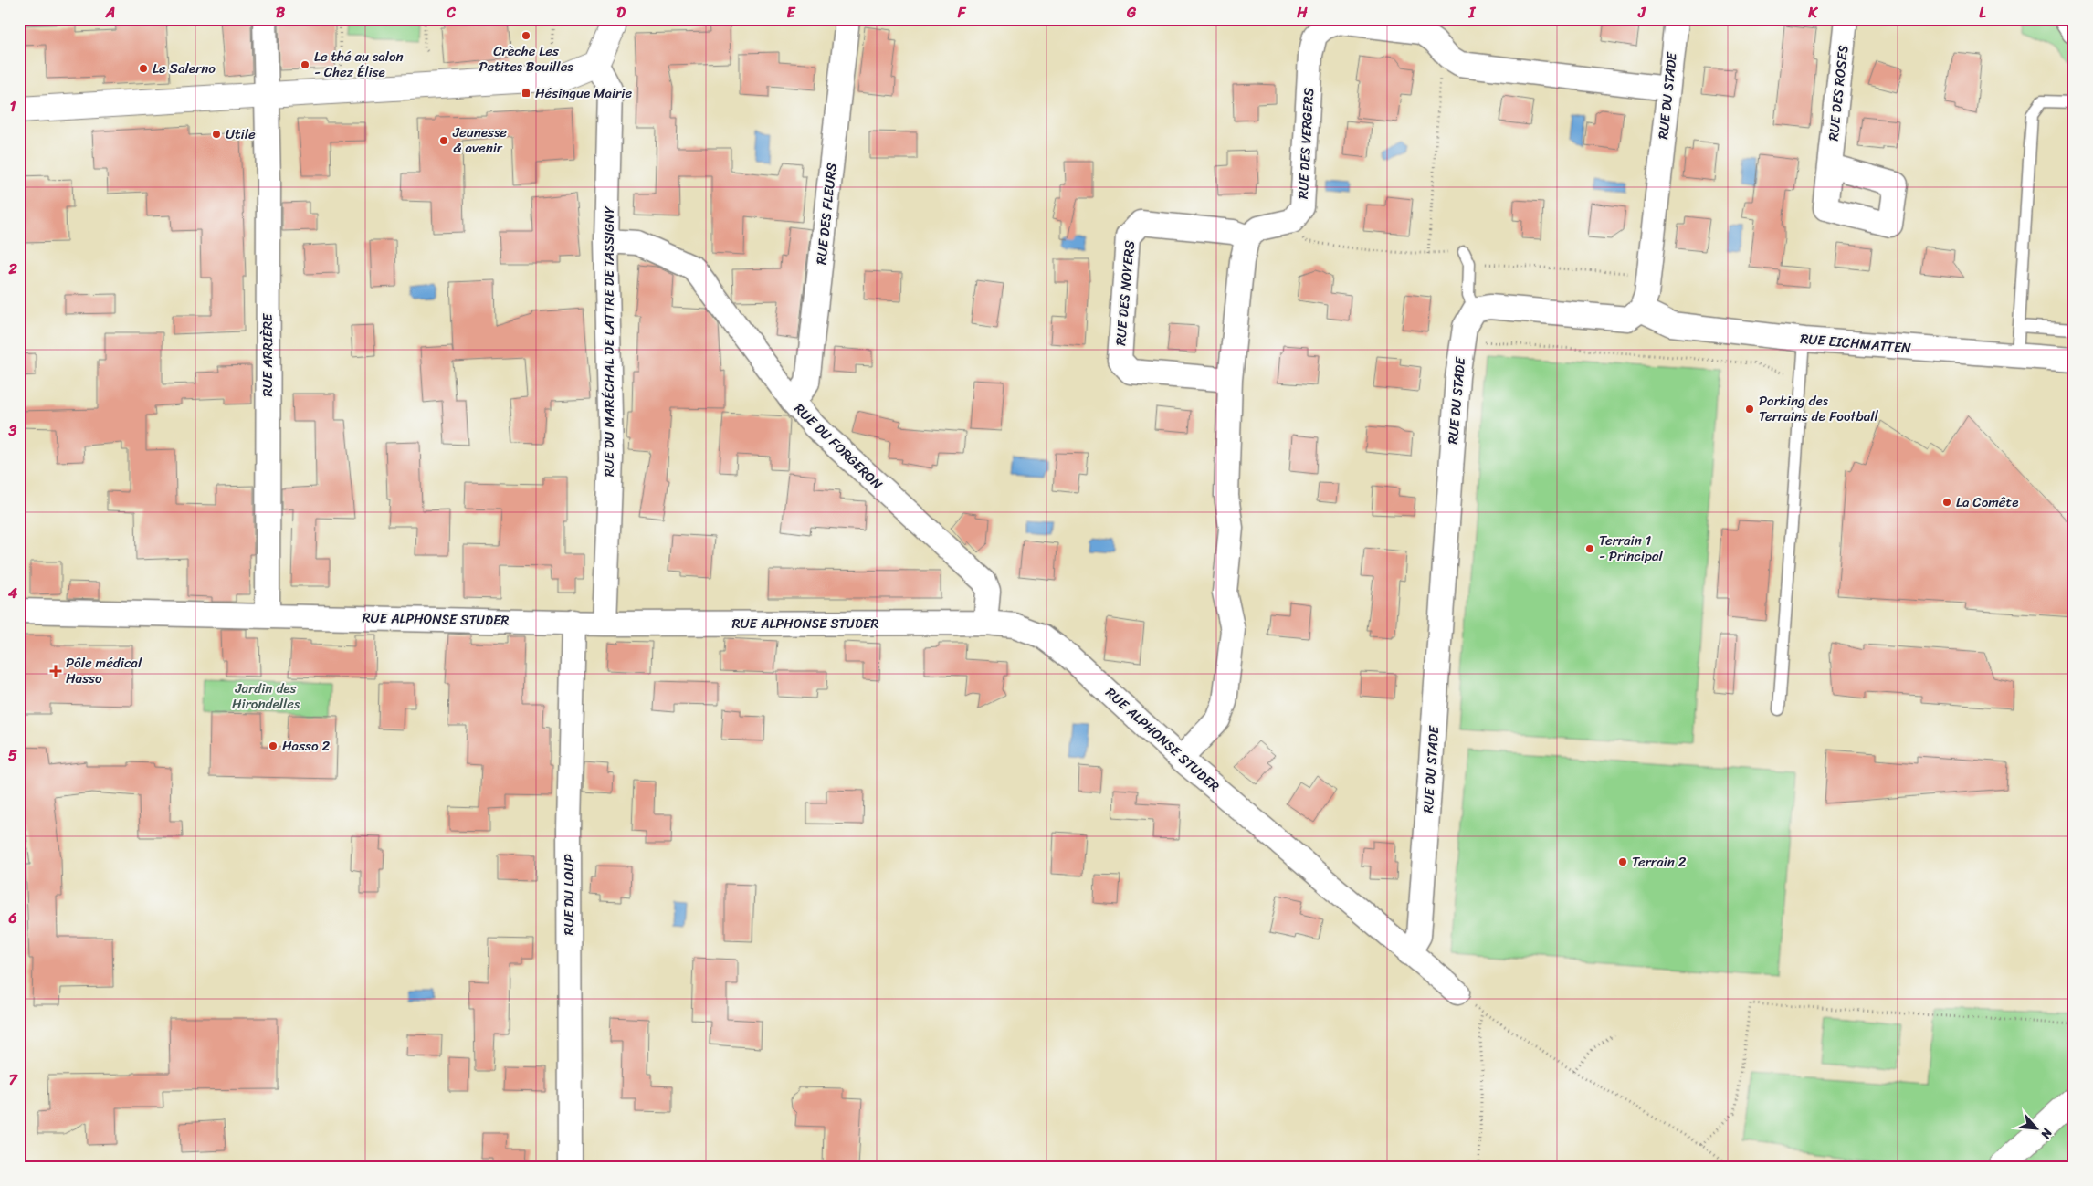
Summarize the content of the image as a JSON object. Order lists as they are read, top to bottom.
{
  "streets": {
    "street": [
      "RUE DES ROSES",
      "RUE DU STADE",
      "RUE DES VERGERS",
      "RUE DES FLEURS",
      "RUE DES NOYERS",
      "RUE DU MARÉCHAL DE LATTRE DE TASSIGNY",
      "RUE EICHMATTEN",
      "RUE ARRIÈRE",
      "RUE DU FORGERON",
      "RUE ALPHONSE STUDER",
      "RUE DU LOUP"
    ]
  },
  "crossings": [
    ["RUE DU STADE", "RUE DES VERGERS"],
    ["RUE DU STADE", "RUE EICHMATTEN"],
    ["RUE DU STADE", "RUE ALPHONSE STUDER"],
    ["RUE DES FLEURS", "RUE DU FORGERON"],
    ["RUE DU MARÉCHAL DE LATTRE DE TASSIGNY", "RUE DU FORGERON"],
    ["RUE DU MARÉCHAL DE LATTRE DE TASSIGNY", "RUE ALPHONSE STUDER"],
    ["RUE ARRIÈRE", "RUE ALPHONSE STUDER"],
    ["RUE DU FORGERON", "RUE ALPHONSE STUDER"],
    ["RUE ALPHONSE STUDER", "RUE DU LOUP"]
  ],
  "parks": ["Jardin des Hirondelles"],
  "places": {
    "other": [
      "Crèche Les Petites Bouilles",
      "Le thé au salon - Chez Élise",
      "Le Salerno",
      "Utile",
      "Jeunesse & avenir",
      "Parking des Terrains de Football",
      "La Comête",
      "Terrain 1 - Principal",
      "Hasso 2",
      "Terrain 2"
    ],
    "transit": ["Hésingue Mairie"],
    "health": ["Pôle médical Hasso"]
  },
  "north": "bottom right",
  "grid": {
    "columns": [
      "A",
      "B",
      "C",
      "D",
      "E",
      "F",
      "G",
      "H",
      "I",
      "J",
      "K",
      "L"
    ],
    "rows": [
      "1",
      "2",
      "3",
      "4",
      "5",
      "6",
      "7"
    ]
  }
}
